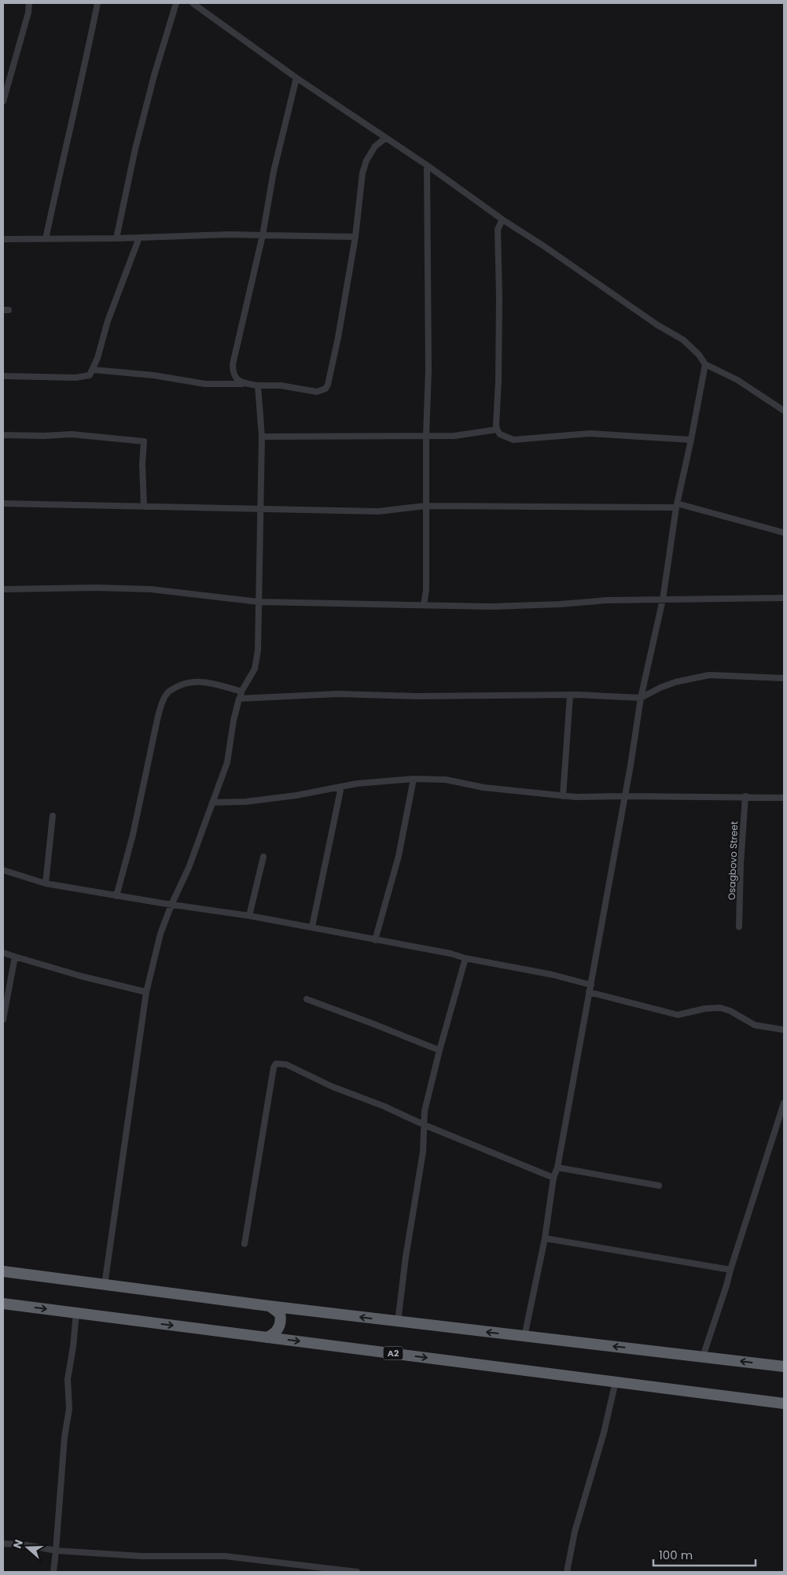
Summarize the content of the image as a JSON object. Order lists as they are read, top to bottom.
{
  "streets": {
    "highway": ["A2"],
    "street": ["Osagbovo Street"]
  },
  "scale_bar": "100 m",
  "north": "left"
}
